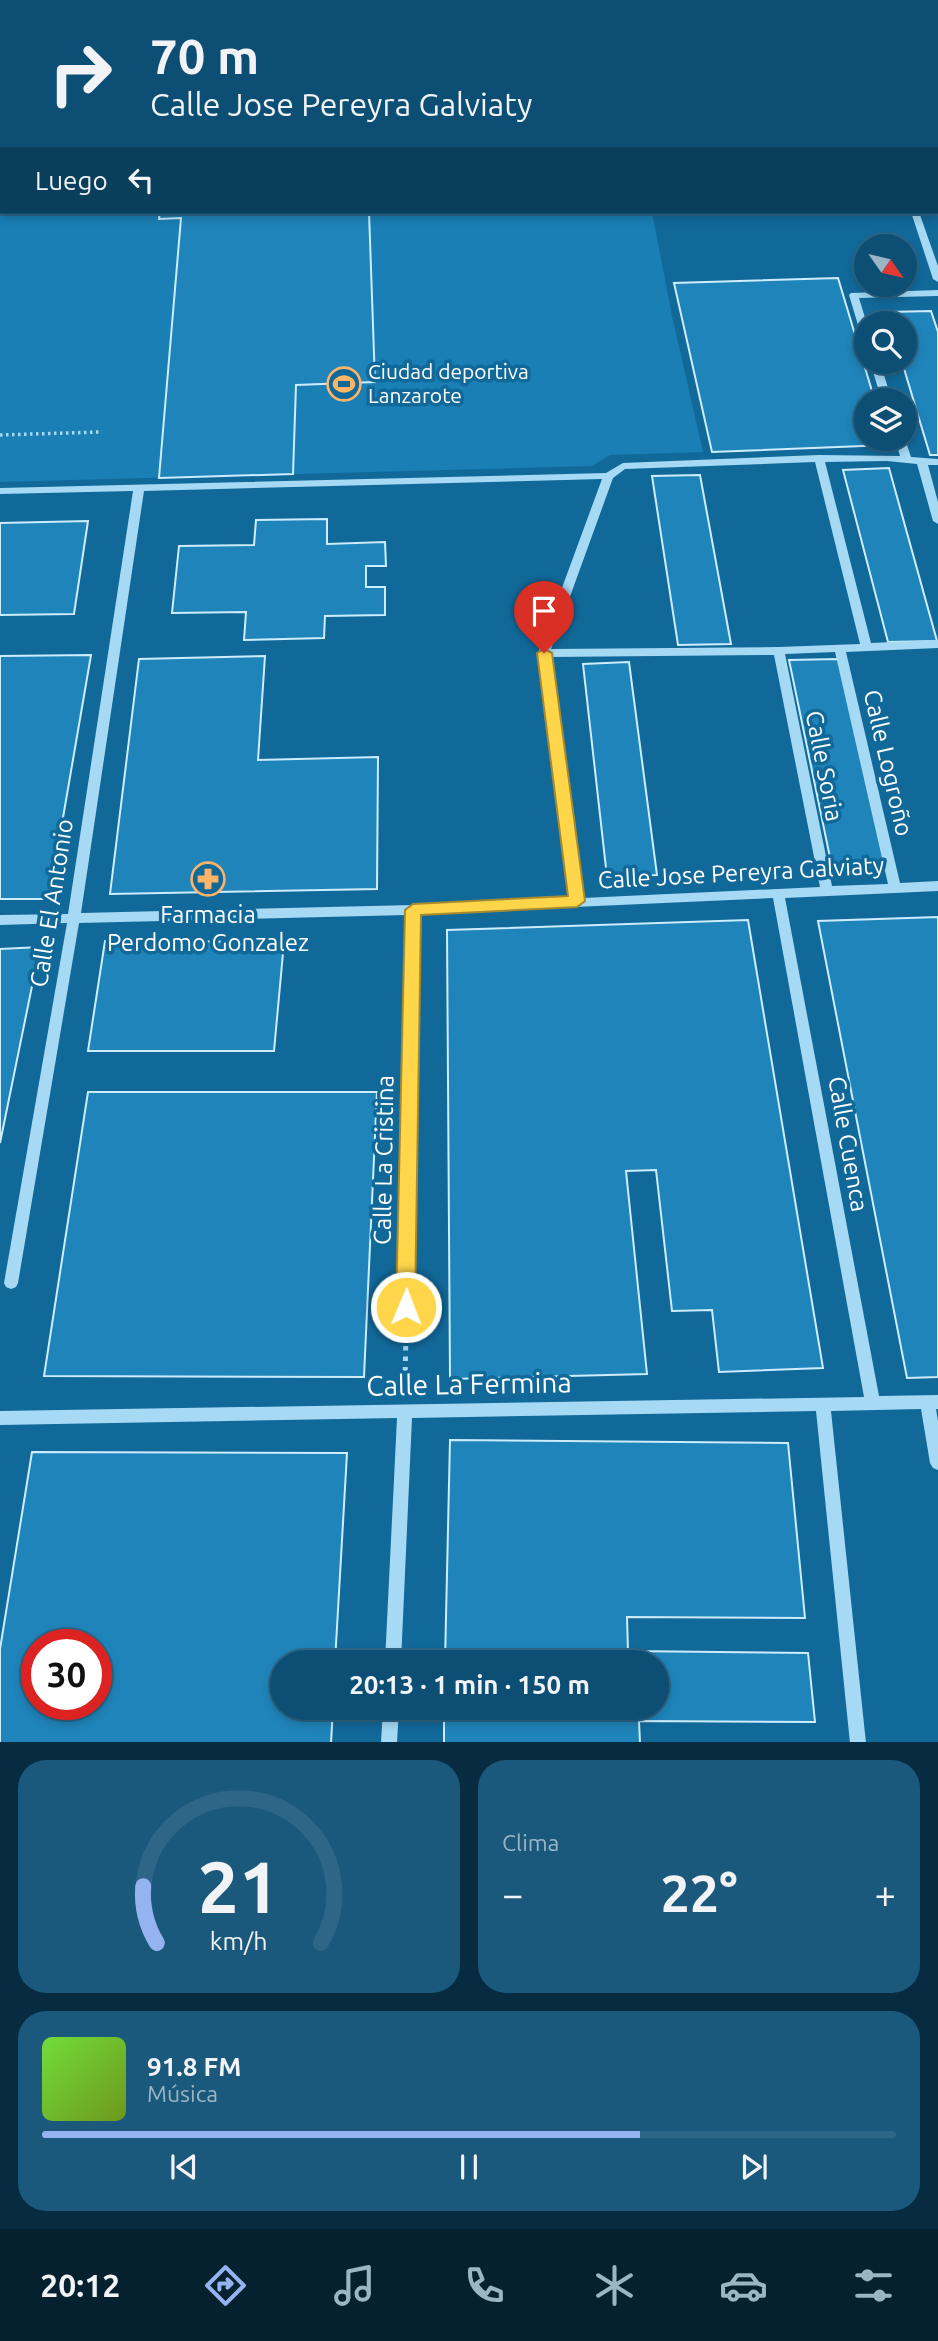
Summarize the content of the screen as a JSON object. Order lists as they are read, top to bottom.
{
  "streets": {
    "street": [
      "Calle Logroño",
      "Calle Soria",
      "Calle Jose Pereyra Galviaty",
      "Calle El Antonio",
      "Calle Cuenca",
      "Calle La Cristina",
      "Calle La Fermina"
    ]
  },
  "crossings": [
    ["Calle Logroño", "Calle Jose Pereyra Galviaty"],
    ["Calle Soria", "Calle Jose Pereyra Galviaty"],
    ["Calle Jose Pereyra Galviaty", "Calle El Antonio"],
    ["Calle Jose Pereyra Galviaty", "Calle Cuenca"],
    ["Calle Jose Pereyra Galviaty", "Calle La Cristina"],
    ["Calle Cuenca", "Calle La Fermina"]
  ],
  "places": {
    "sports": ["Ciudad deportiva Lanzarote"],
    "pharmacy": ["Farmacia Perdomo Gonzalez"]
  },
  "north": "bottom right",
  "page": {
    "turn": ["70 m", "Calle Jose Pereyra Galviaty"],
    "then": "Luego",
    "limit": "30",
    "trip": "20:13 · 1 min · 150 m",
    "tile": "Clima",
    "heat": ["−", "22°", "+"],
    "song": ["91.8 FM", "Música"],
    "tabs": "20:12",
    "gauge": ["21", "km/h"]
  }
}
